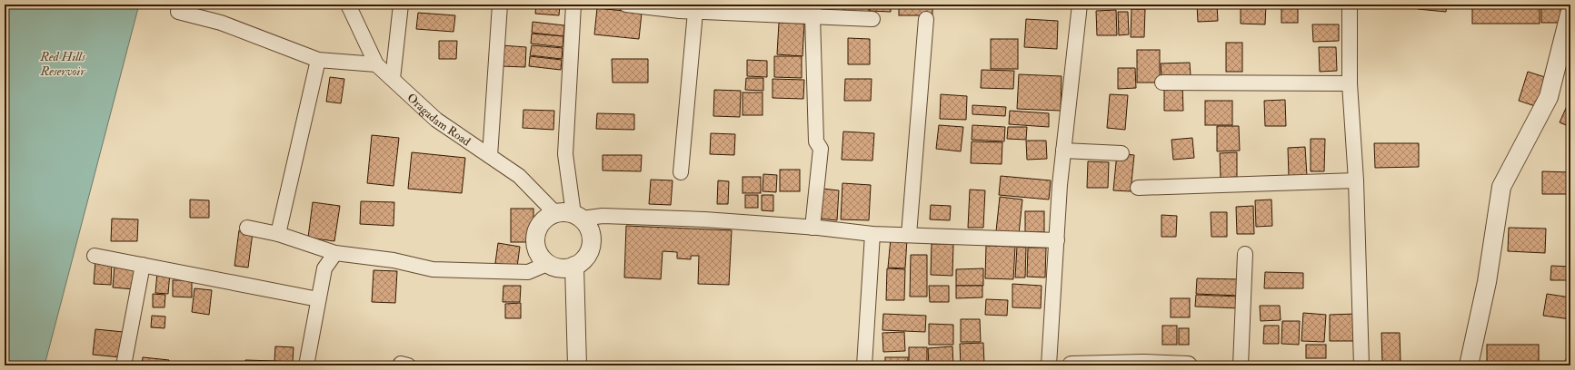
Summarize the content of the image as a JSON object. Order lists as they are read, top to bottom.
{
  "streets": {
    "street": ["Oragadam Road"]
  },
  "water": ["Red Hills Reservoir"]
}
